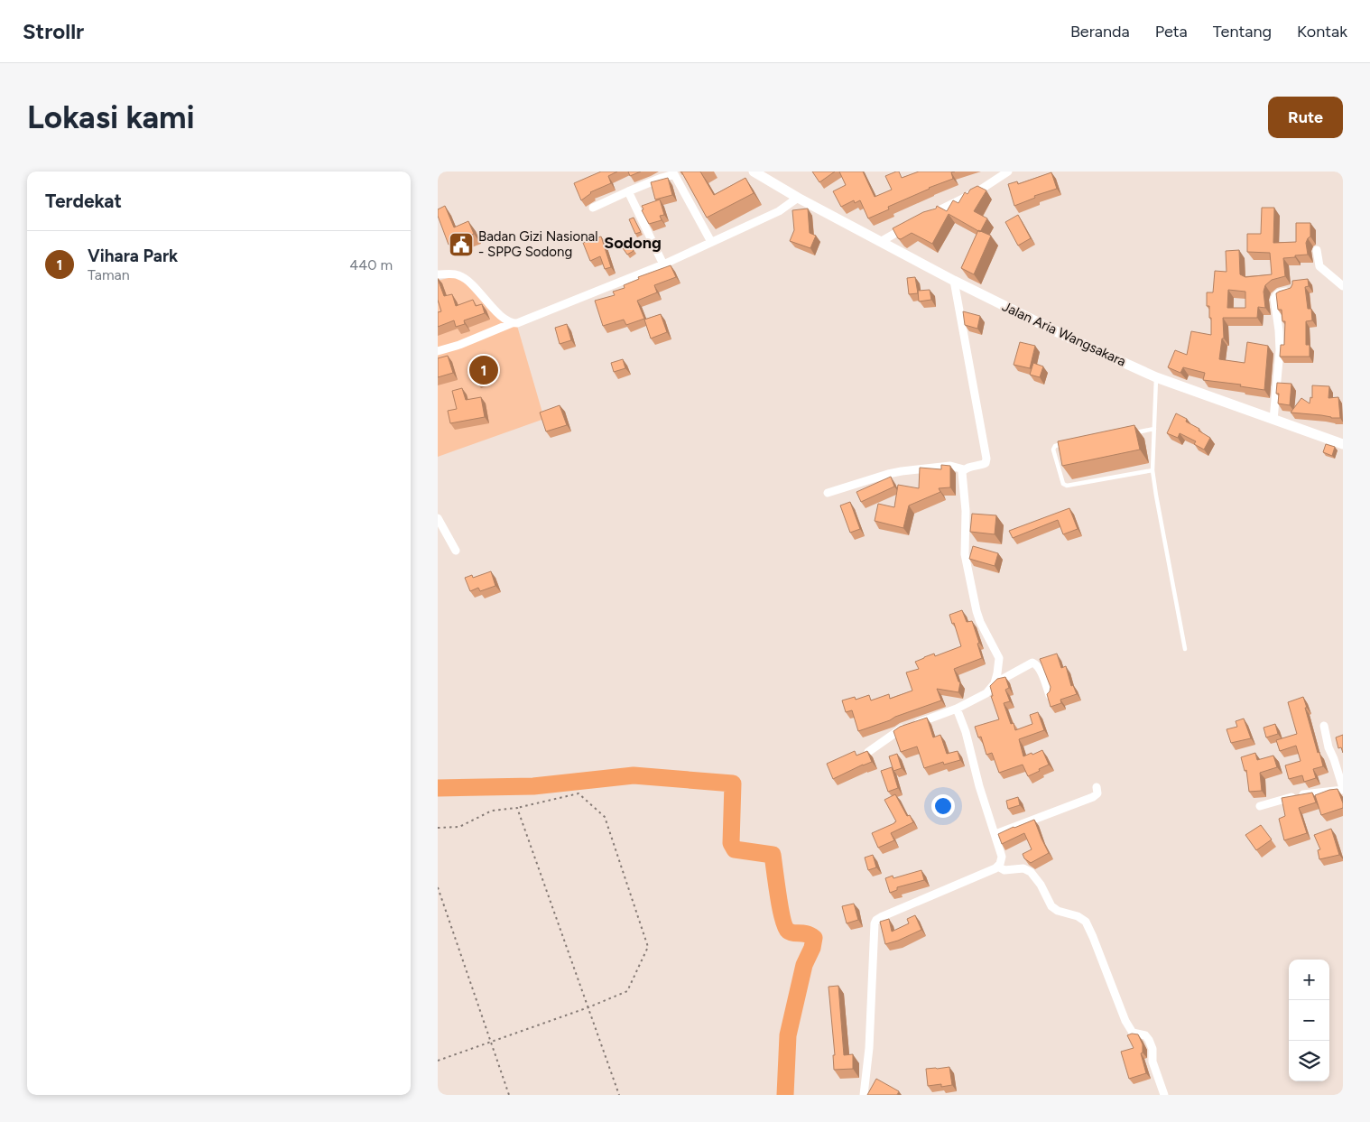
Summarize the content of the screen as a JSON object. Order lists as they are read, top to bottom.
{
  "streets": {
    "street": ["Jalan Aria Wangsakara"]
  },
  "districts": ["Sodong"],
  "places": {
    "public building": ["Badan Gizi Nasional - SPPG Sodong"]
  },
  "page": {
    "header": "Strollr",
    "nav": [
      "Beranda",
      "Peta",
      "Tentang",
      "Kontak"
    ],
    "buttons": "Rute",
    "title": "Lokasi kami",
    "heading": "Terdekat",
    "list": [
      {
        "mark": "1",
        "name": "Vihara Park",
        "note": "Taman",
        "value": "440 m"
      }
    ],
    "pins": "1",
    "map_buttons": ["+", "−"]
  }
}
